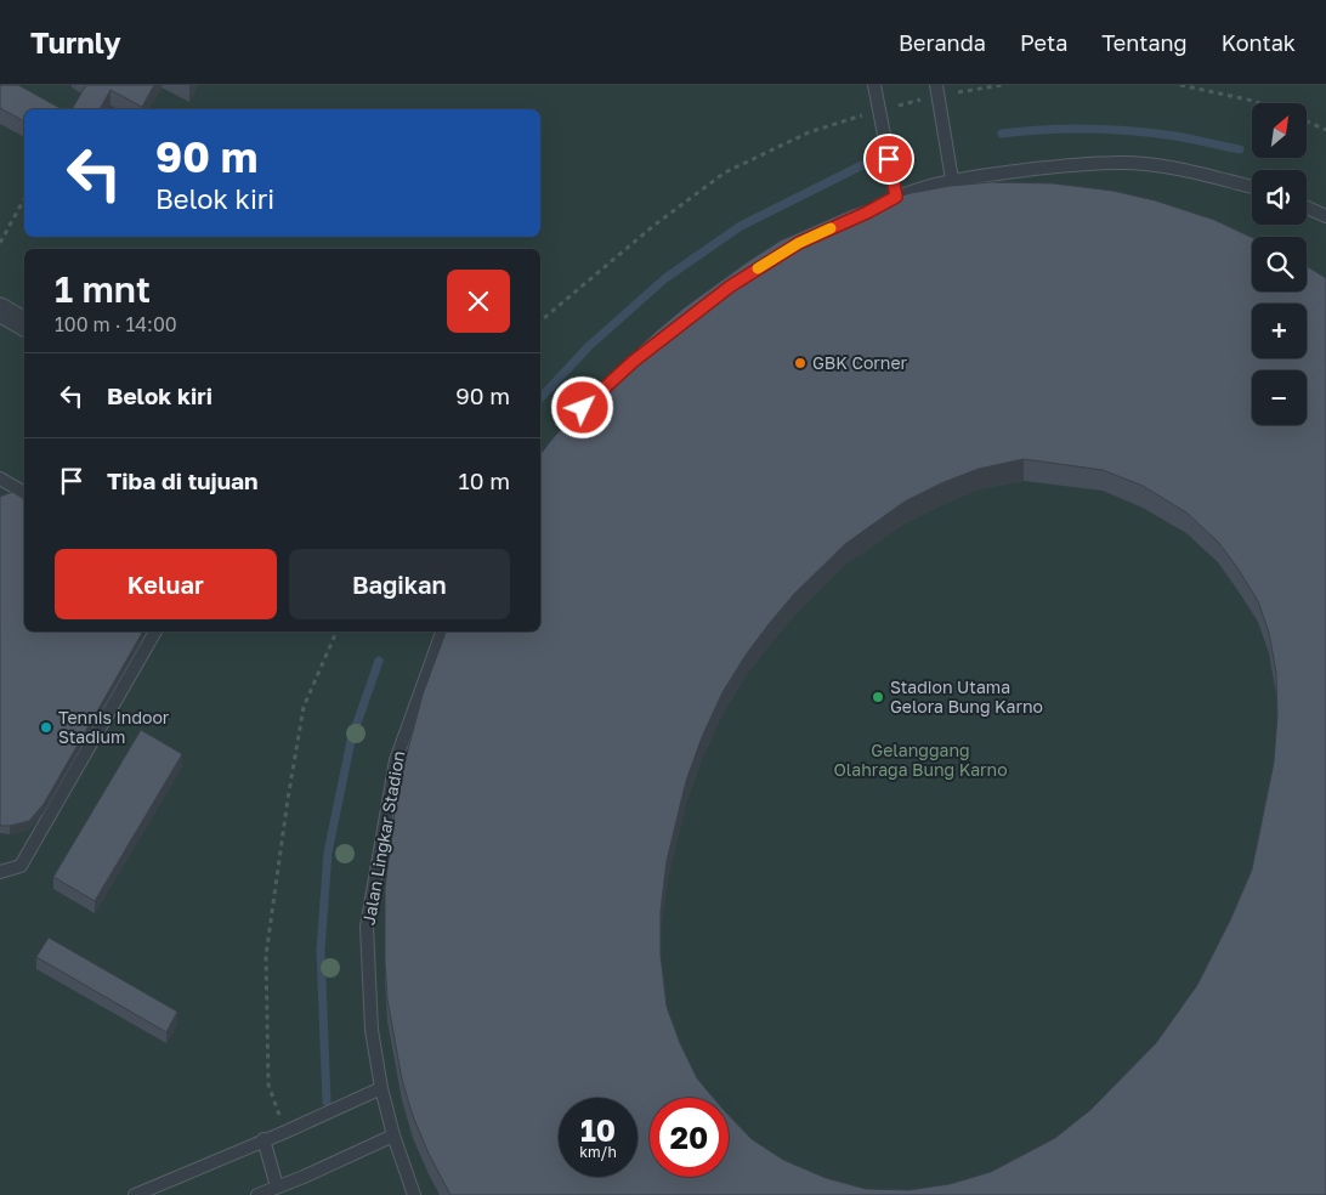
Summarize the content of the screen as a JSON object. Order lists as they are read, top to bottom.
{
  "streets": {
    "lane": ["Jalan Lingkar Stadion"]
  },
  "parks": ["Gelanggang Olahraga Bung Karno"],
  "places": ["GBK Corner", "Stadion Utama Gelora Bung Karno", "Tennis Indoor Stadium"],
  "north": "top right",
  "page": {
    "header": "Turnly",
    "nav": [
      "Beranda",
      "Peta",
      "Tentang",
      "Kontak"
    ],
    "map_buttons": ["+", "−"],
    "turn": ["90 m", "Belok kiri"],
    "heading": ["1 mnt", "100 m · 14:00"],
    "list": [
      {
        "name": "Belok kiri",
        "value": "90 m"
      },
      {
        "name": "Tiba di tujuan",
        "value": "10 m"
      }
    ],
    "buttons": ["Keluar", "Bagikan"],
    "speed": "10 km/h",
    "limit": "20"
  }
}
